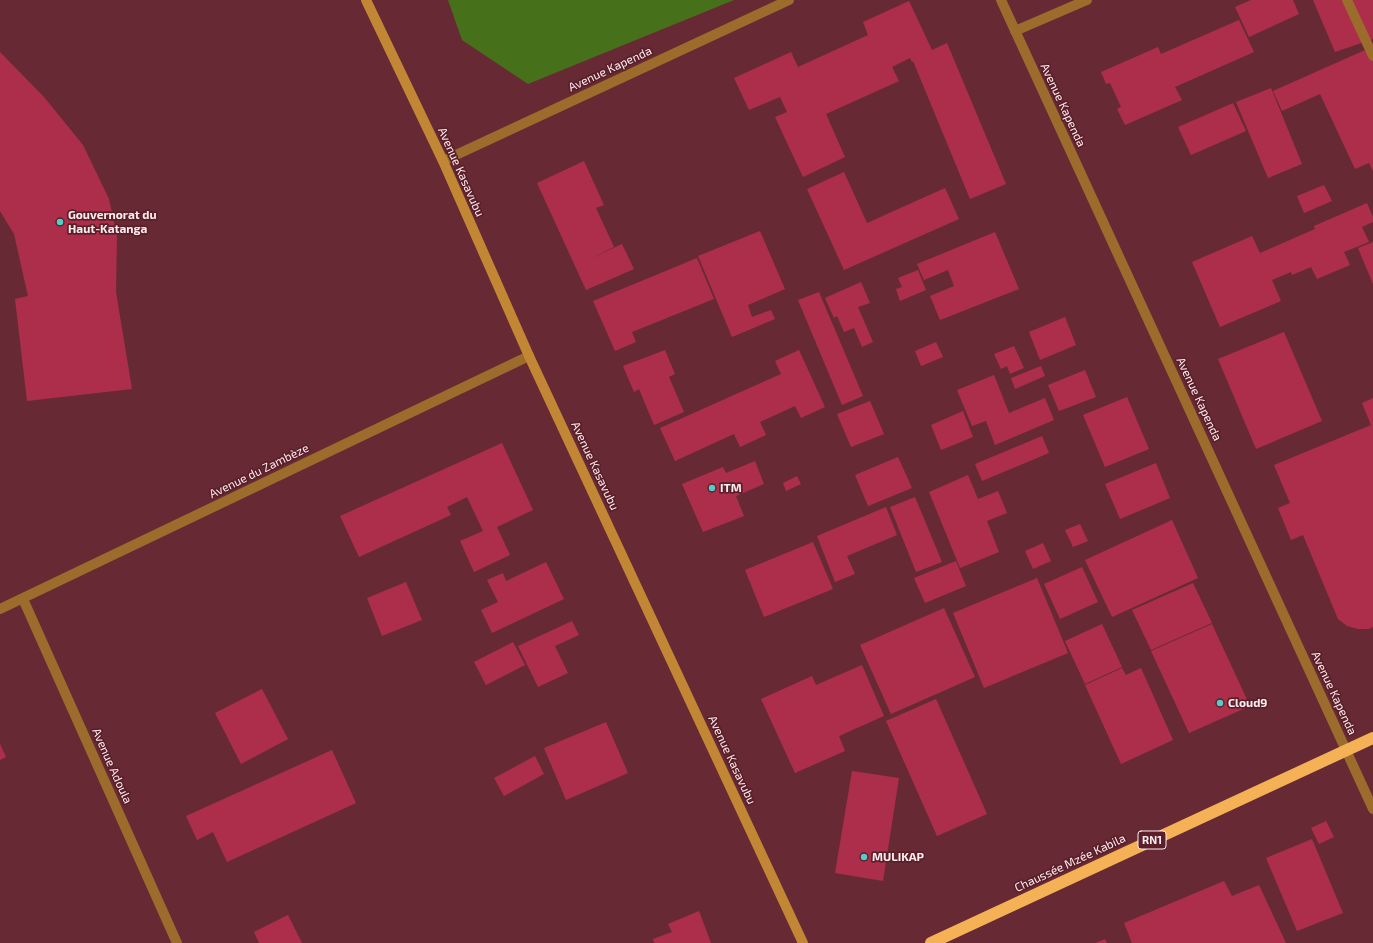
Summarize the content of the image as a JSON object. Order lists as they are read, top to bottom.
{
  "streets": {
    "highway": ["RN1", "Chaussée Mzée Kabila"],
    "main road": ["Avenue Kasavubu"],
    "street": ["Avenue Kapenda", "Avenue du Zambèze", "Avenue Adoula"]
  },
  "crossings": [
    ["Avenue Kapenda", "Avenue Kasavubu"],
    ["Avenue Kapenda", "Chaussée Mzée Kabila"],
    ["Avenue Kasavubu", "Avenue du Zambèze"],
    ["Avenue du Zambèze", "Avenue Adoula"]
  ],
  "places": [
    "Gouvernorat du Haut-Katanga",
    "ITM",
    "Cloud9",
    "MULIKAP"
  ]
}
